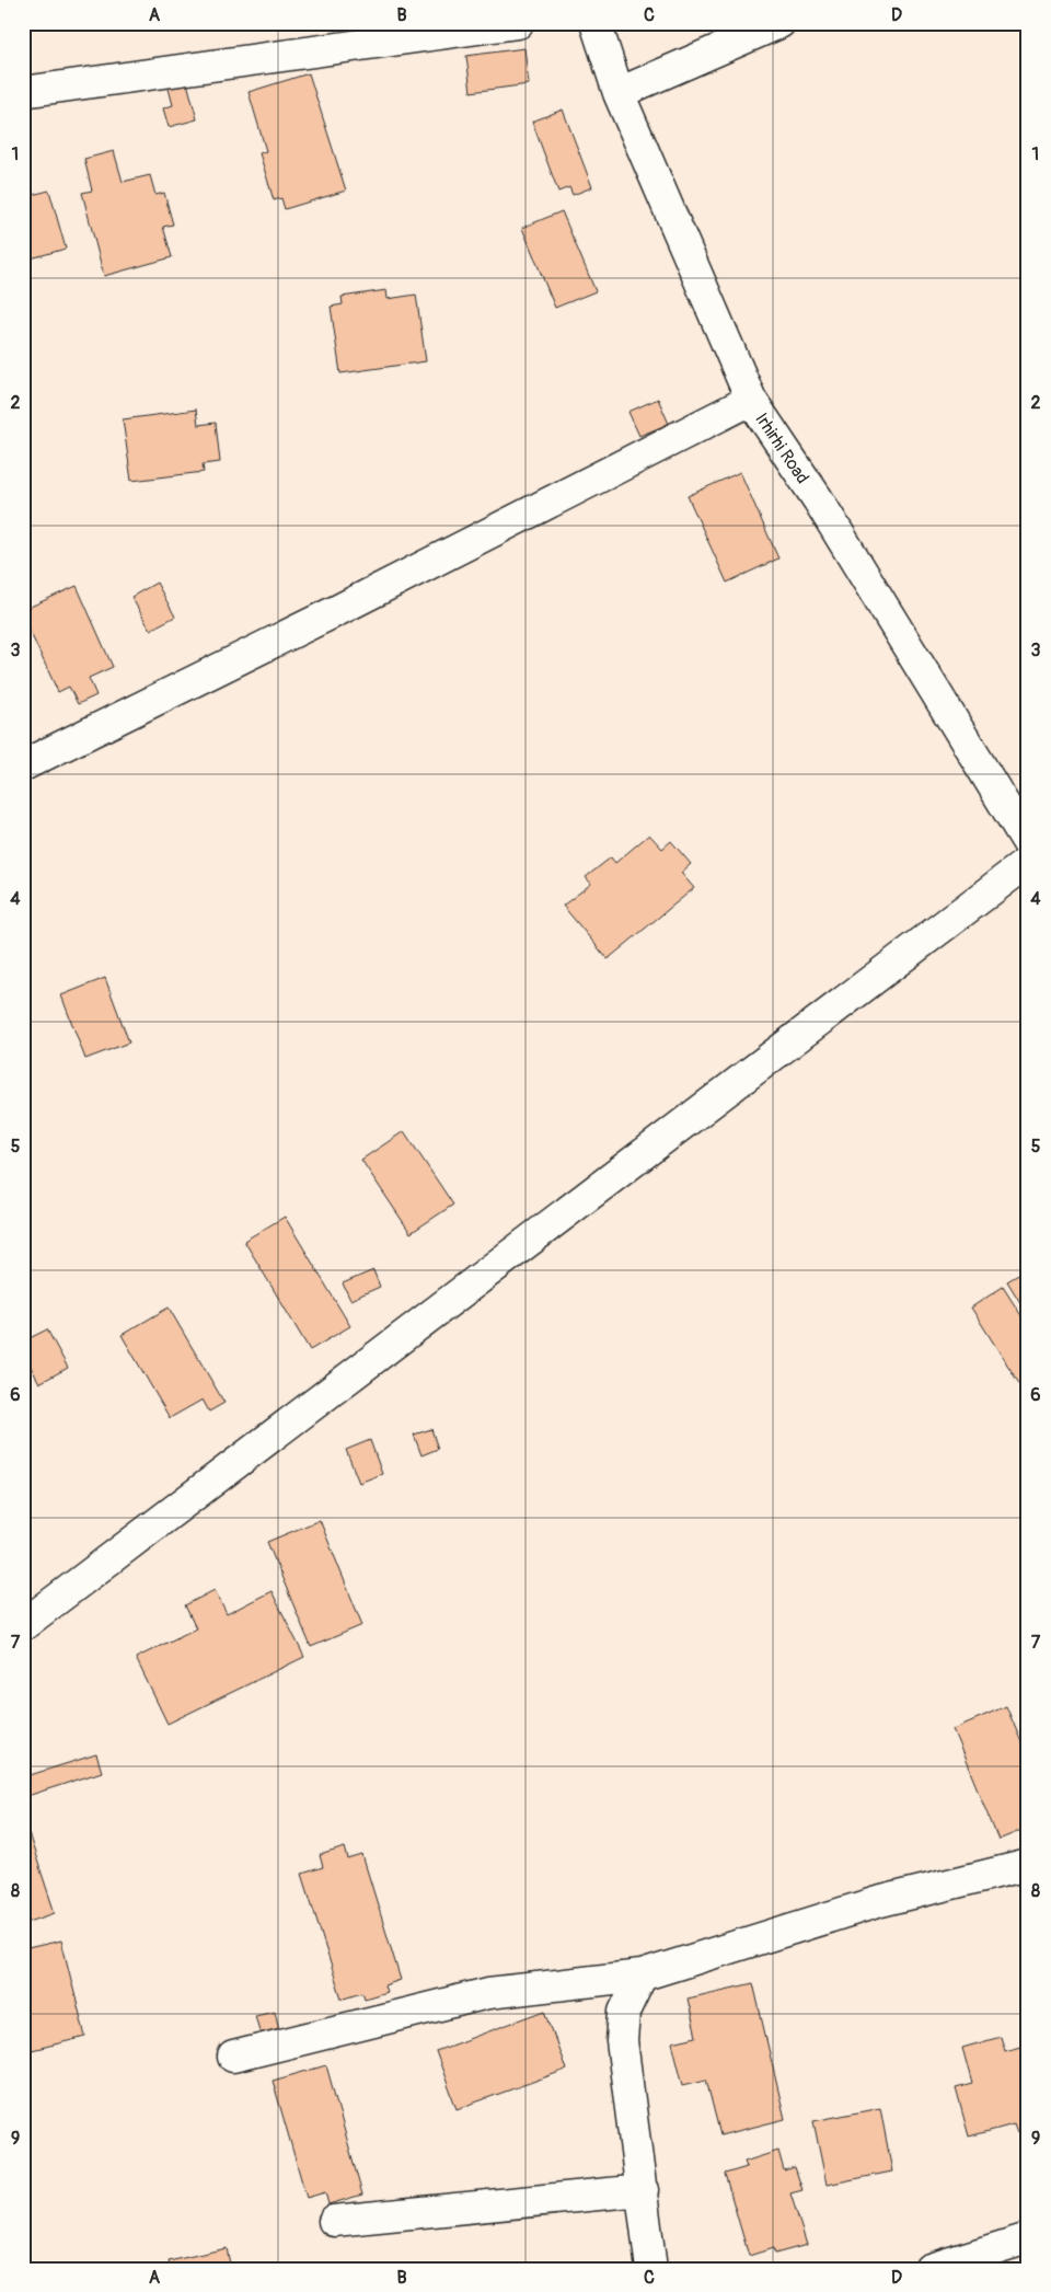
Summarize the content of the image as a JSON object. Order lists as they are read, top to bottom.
{
  "streets": {
    "street": ["Irhirhi Road"]
  },
  "grid": {
    "columns": [
      "A",
      "B",
      "C",
      "D"
    ],
    "rows": [
      "1",
      "2",
      "3",
      "4",
      "5",
      "6",
      "7",
      "8",
      "9"
    ]
  }
}
